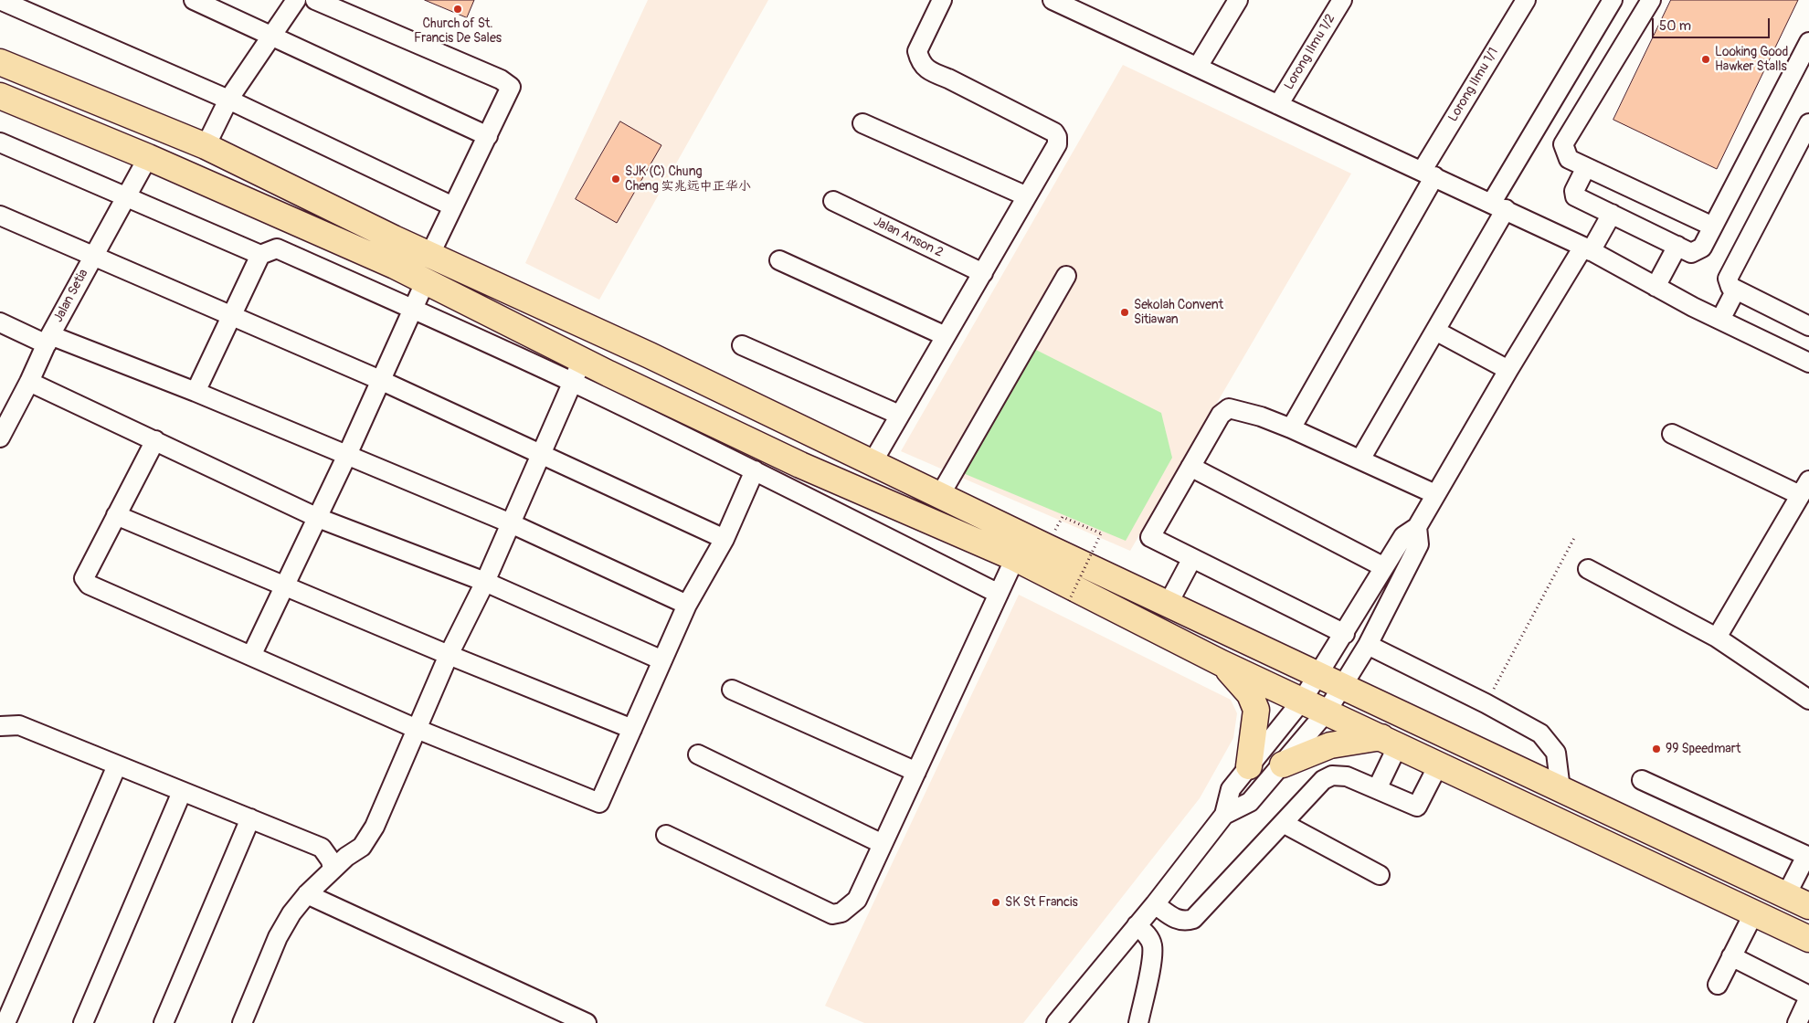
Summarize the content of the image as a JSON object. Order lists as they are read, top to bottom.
{
  "streets": {
    "street": [
      "Lorong Ilmu 1/2",
      "Lorong Ilmu 1/1",
      "Jalan Anson 2",
      "Jalan Setia"
    ]
  },
  "places": [
    "Church of St. Francis De Sales",
    "Looking Good Hawker Stalls",
    "SJK (C) Chung Cheng 实兆远中正华小",
    "Sekolah Convent Sitiawan",
    "99 Speedmart",
    "SK St Francis"
  ],
  "scale_bar": "50 m"
}
